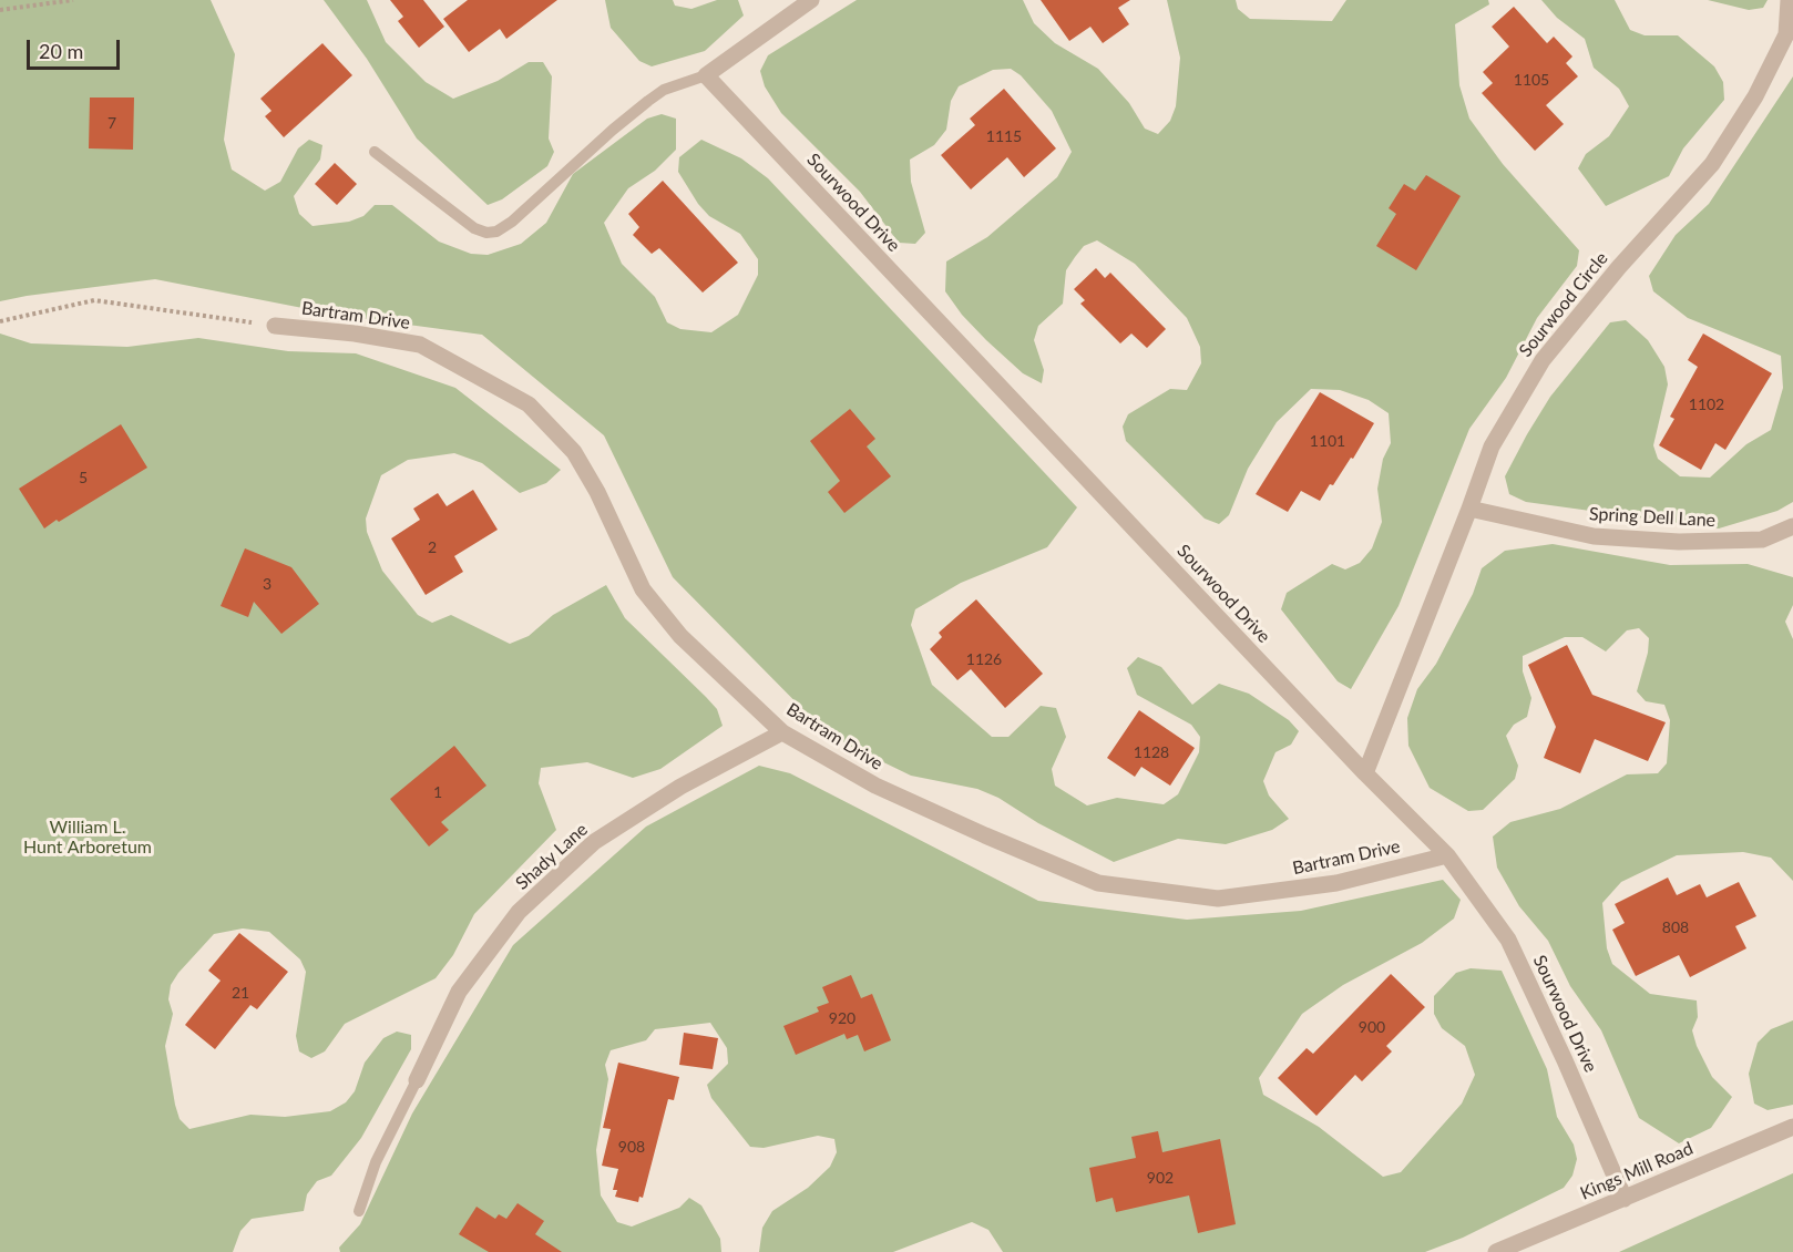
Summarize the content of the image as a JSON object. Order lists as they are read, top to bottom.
{
  "streets": {
    "street": [
      "Sourwood Drive",
      "Sourwood Circle",
      "Bartram Drive",
      "Spring Dell Lane",
      "Shady Lane",
      "Kings Mill Road"
    ]
  },
  "crossings": [
    ["Sourwood Drive", "Sourwood Circle"],
    ["Sourwood Drive", "Bartram Drive"],
    ["Sourwood Drive", "Kings Mill Road"],
    ["Sourwood Circle", "Spring Dell Lane"],
    ["Bartram Drive", "Shady Lane"]
  ],
  "parks": ["William L. Hunt Arboretum"],
  "house_numbers": [
    "1105",
    "7",
    "1115",
    "1102",
    "1101",
    "5",
    "2",
    "3",
    "1126",
    "1128",
    "1",
    "808",
    "21",
    "920",
    "900",
    "908",
    "902"
  ],
  "scale_bar": "20 m"
}
